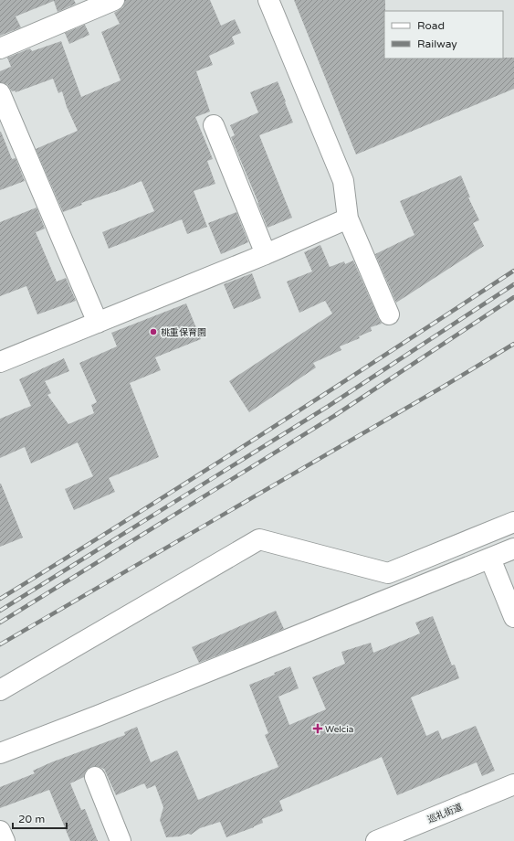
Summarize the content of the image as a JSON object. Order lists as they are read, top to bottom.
{
  "streets": {
    "street": ["巡礼街道"]
  },
  "places": {
    "other": ["桃重保育園"],
    "health": ["Welcia"]
  },
  "legend": ["Road", "Railway"],
  "scale_bar": "20 m"
}
